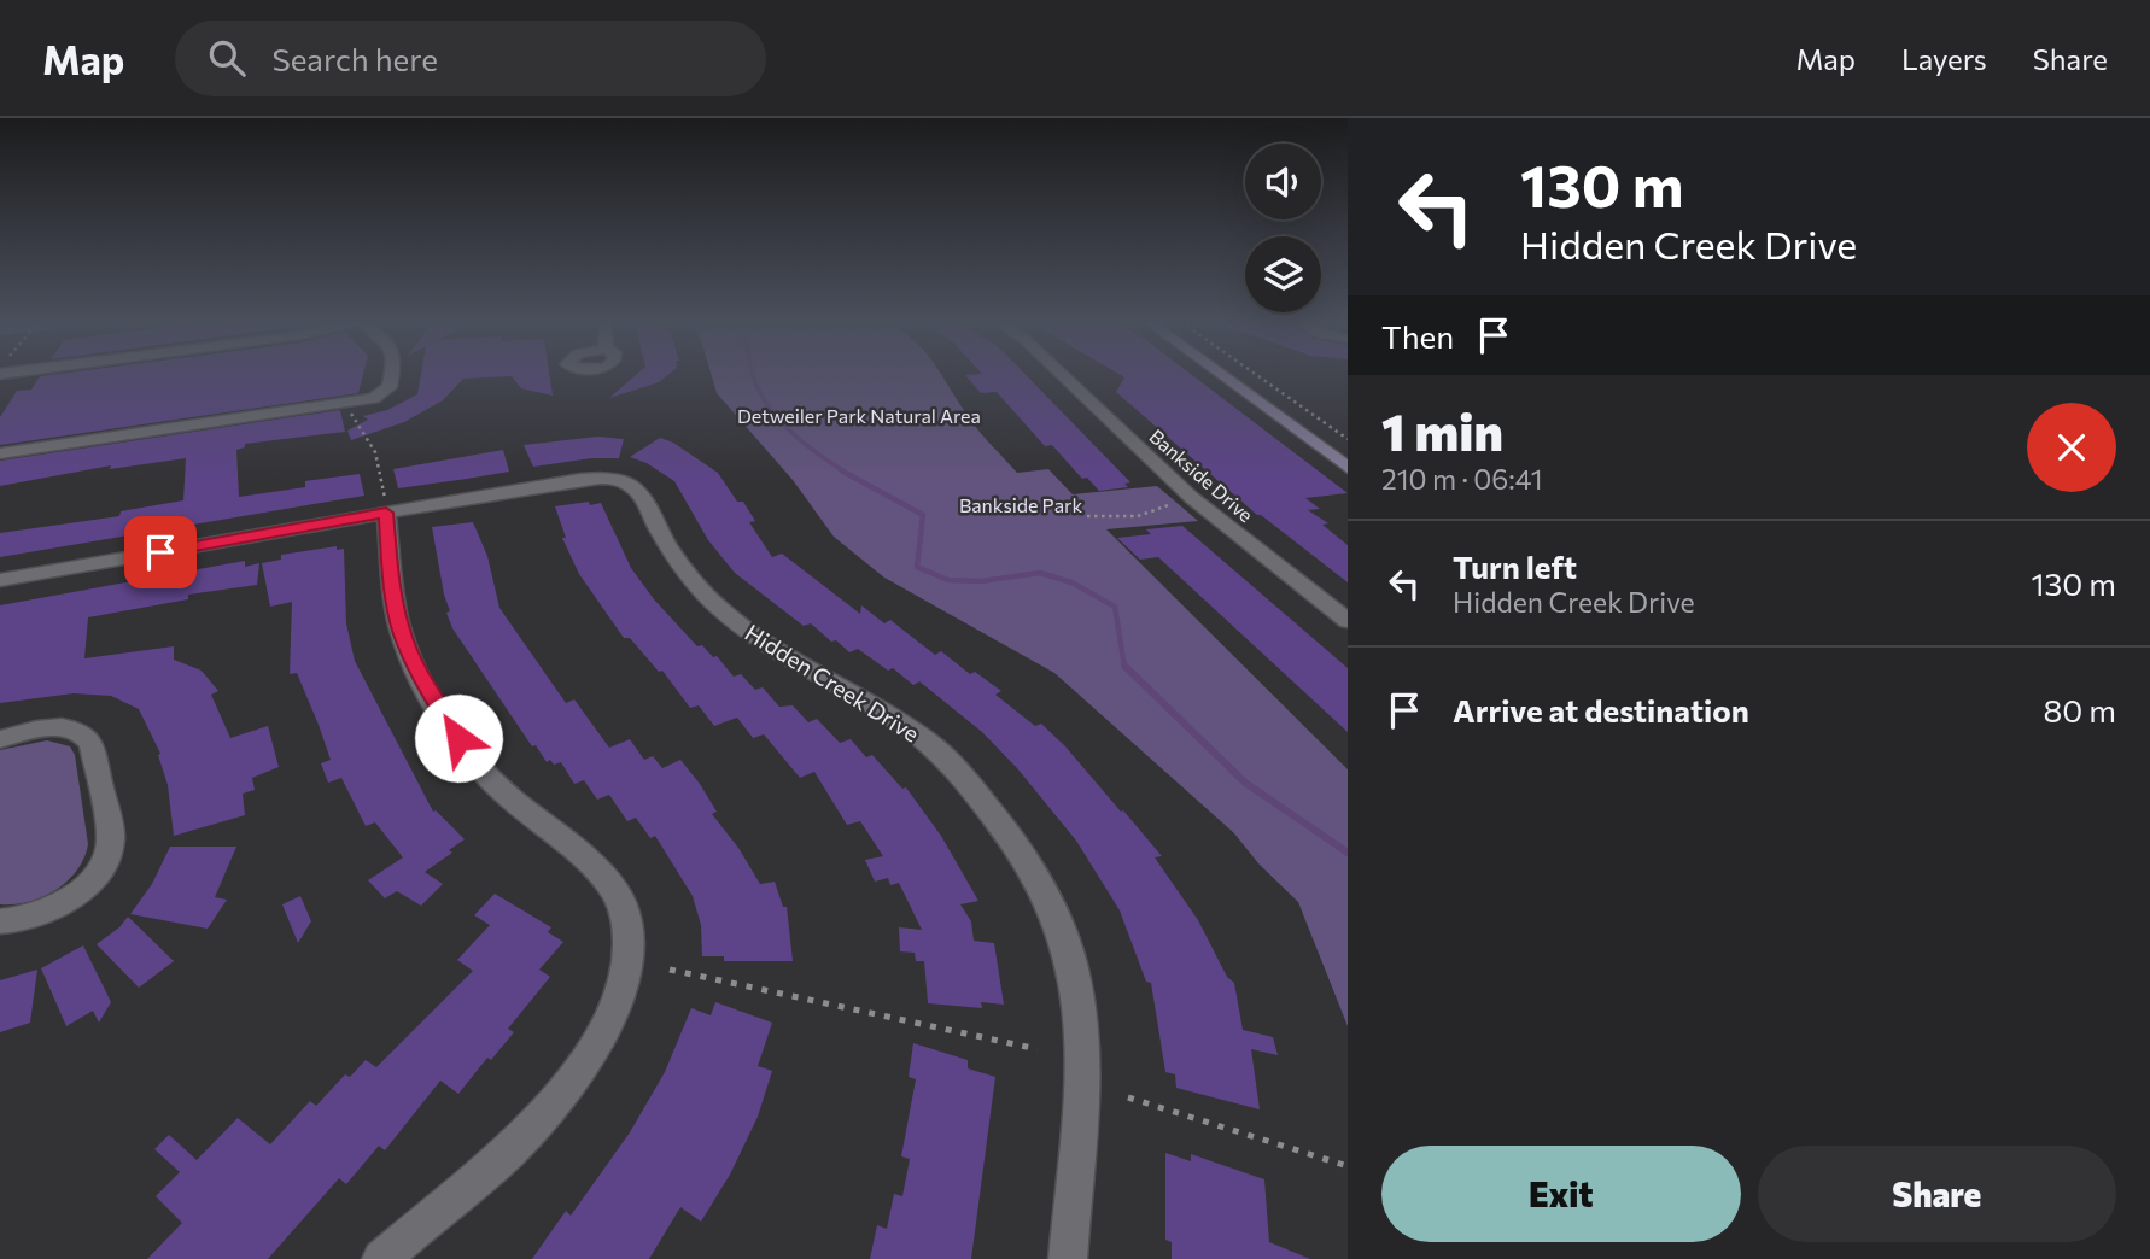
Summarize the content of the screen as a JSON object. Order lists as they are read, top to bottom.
{
  "streets": {
    "street": ["Bankside Drive", "Hidden Creek Drive"]
  },
  "parks": ["Detweiler Park Natural Area", "Bankside Park"],
  "page": {
    "header": "Map",
    "search": "Search here",
    "nav": ["Map", "Layers", "Share"],
    "turn": ["130 m", "Hidden Creek Drive"],
    "then": "Then",
    "heading": ["1 min", "210 m · 06:41"],
    "list": [
      {
        "name": "Turn left",
        "note": "Hidden Creek Drive",
        "value": "130 m"
      },
      {
        "name": "Arrive at destination",
        "value": "80 m"
      }
    ],
    "buttons": ["Exit", "Share"]
  }
}
